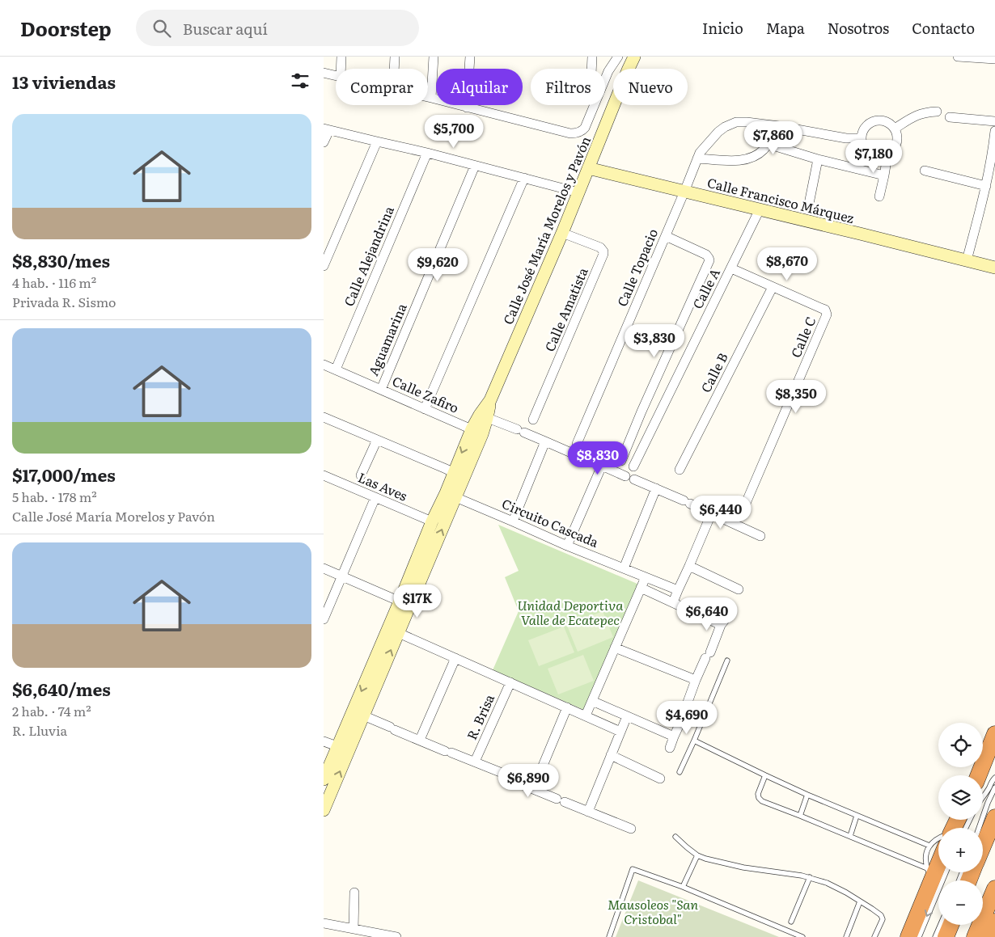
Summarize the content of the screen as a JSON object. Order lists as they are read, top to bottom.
{
  "streets": {
    "street": [
      "Calle Francisco Márquez",
      "Calle José María Morelos y Pavón",
      "Calle Alejandrina",
      "Calle Topacio",
      "Calle A",
      "Calle Amatista",
      "Calle C",
      "Aguamarina",
      "Calle B",
      "Calle Zafiro",
      "Las Aves",
      "Circuito Cascada",
      "R. Brisa"
    ]
  },
  "crossings": [
    ["Calle Francisco Márquez", "Calle José María Morelos y Pavón"],
    ["Calle Francisco Márquez", "Calle Topacio"],
    ["Calle Francisco Márquez", "Calle A"],
    ["Calle José María Morelos y Pavón", "Calle Amatista"],
    ["Calle José María Morelos y Pavón", "Calle Zafiro"],
    ["Calle José María Morelos y Pavón", "Las Aves"],
    ["Calle José María Morelos y Pavón", "Circuito Cascada"],
    ["Calle José María Morelos y Pavón", "R. Brisa"],
    ["Calle Alejandrina", "Calle Zafiro"],
    ["Calle A", "Calle C"],
    ["Calle C", "Calle B"],
    ["Aguamarina", "Calle Zafiro"]
  ],
  "parks": ["Unidad Deportiva Valle de Ecatepec", "Mausoleos \"San Cristobal\""],
  "page": {
    "header": "Doorstep",
    "search": "Buscar aquí",
    "nav": [
      "Inicio",
      "Mapa",
      "Nosotros",
      "Contacto"
    ],
    "heading": "13 viviendas",
    "chip": [
      "Comprar",
      "Alquilar",
      "Filtros",
      "Nuevo"
    ],
    "list": [
      {
        "name": "$8,830/mes",
        "note": "4 hab. · 116 m² · Privada R. Sismo"
      },
      {
        "name": "$17,000/mes",
        "note": "5 hab. · 178 m² · Calle José María Morelos y Pavón"
      },
      {
        "name": "$6,640/mes",
        "note": "2 hab. · 74 m² · R. Lluvia"
      }
    ],
    "price": [
      "$5,700",
      "$7,860",
      "$7,180",
      "$8,670",
      "$9,620",
      "$3,830",
      "$8,350",
      "$8,830",
      "$6,440",
      "$17K",
      "$6,640",
      "$4,690",
      "$6,890"
    ],
    "map_buttons": ["+", "−"]
  }
}
